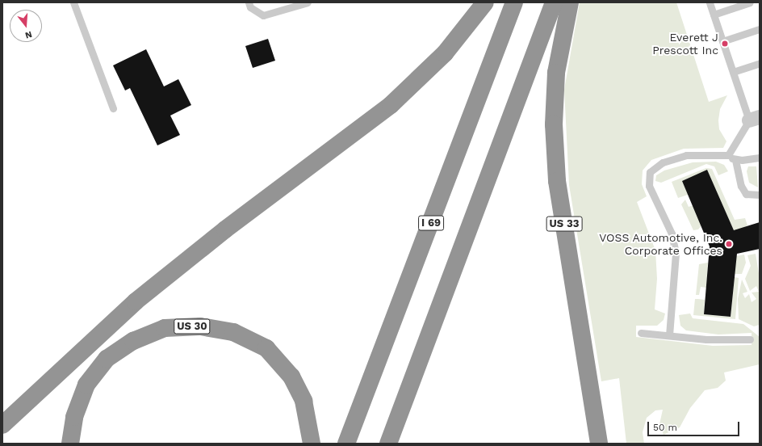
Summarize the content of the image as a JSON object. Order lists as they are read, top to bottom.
{
  "streets": {
    "highway": ["I 69", "US 33", "US 30"]
  },
  "places": ["Everett J Prescott Inc", "VOSS Automotive, Inc. Corporate Offices"],
  "scale_bar": "50 m",
  "north": "bottom"
}
